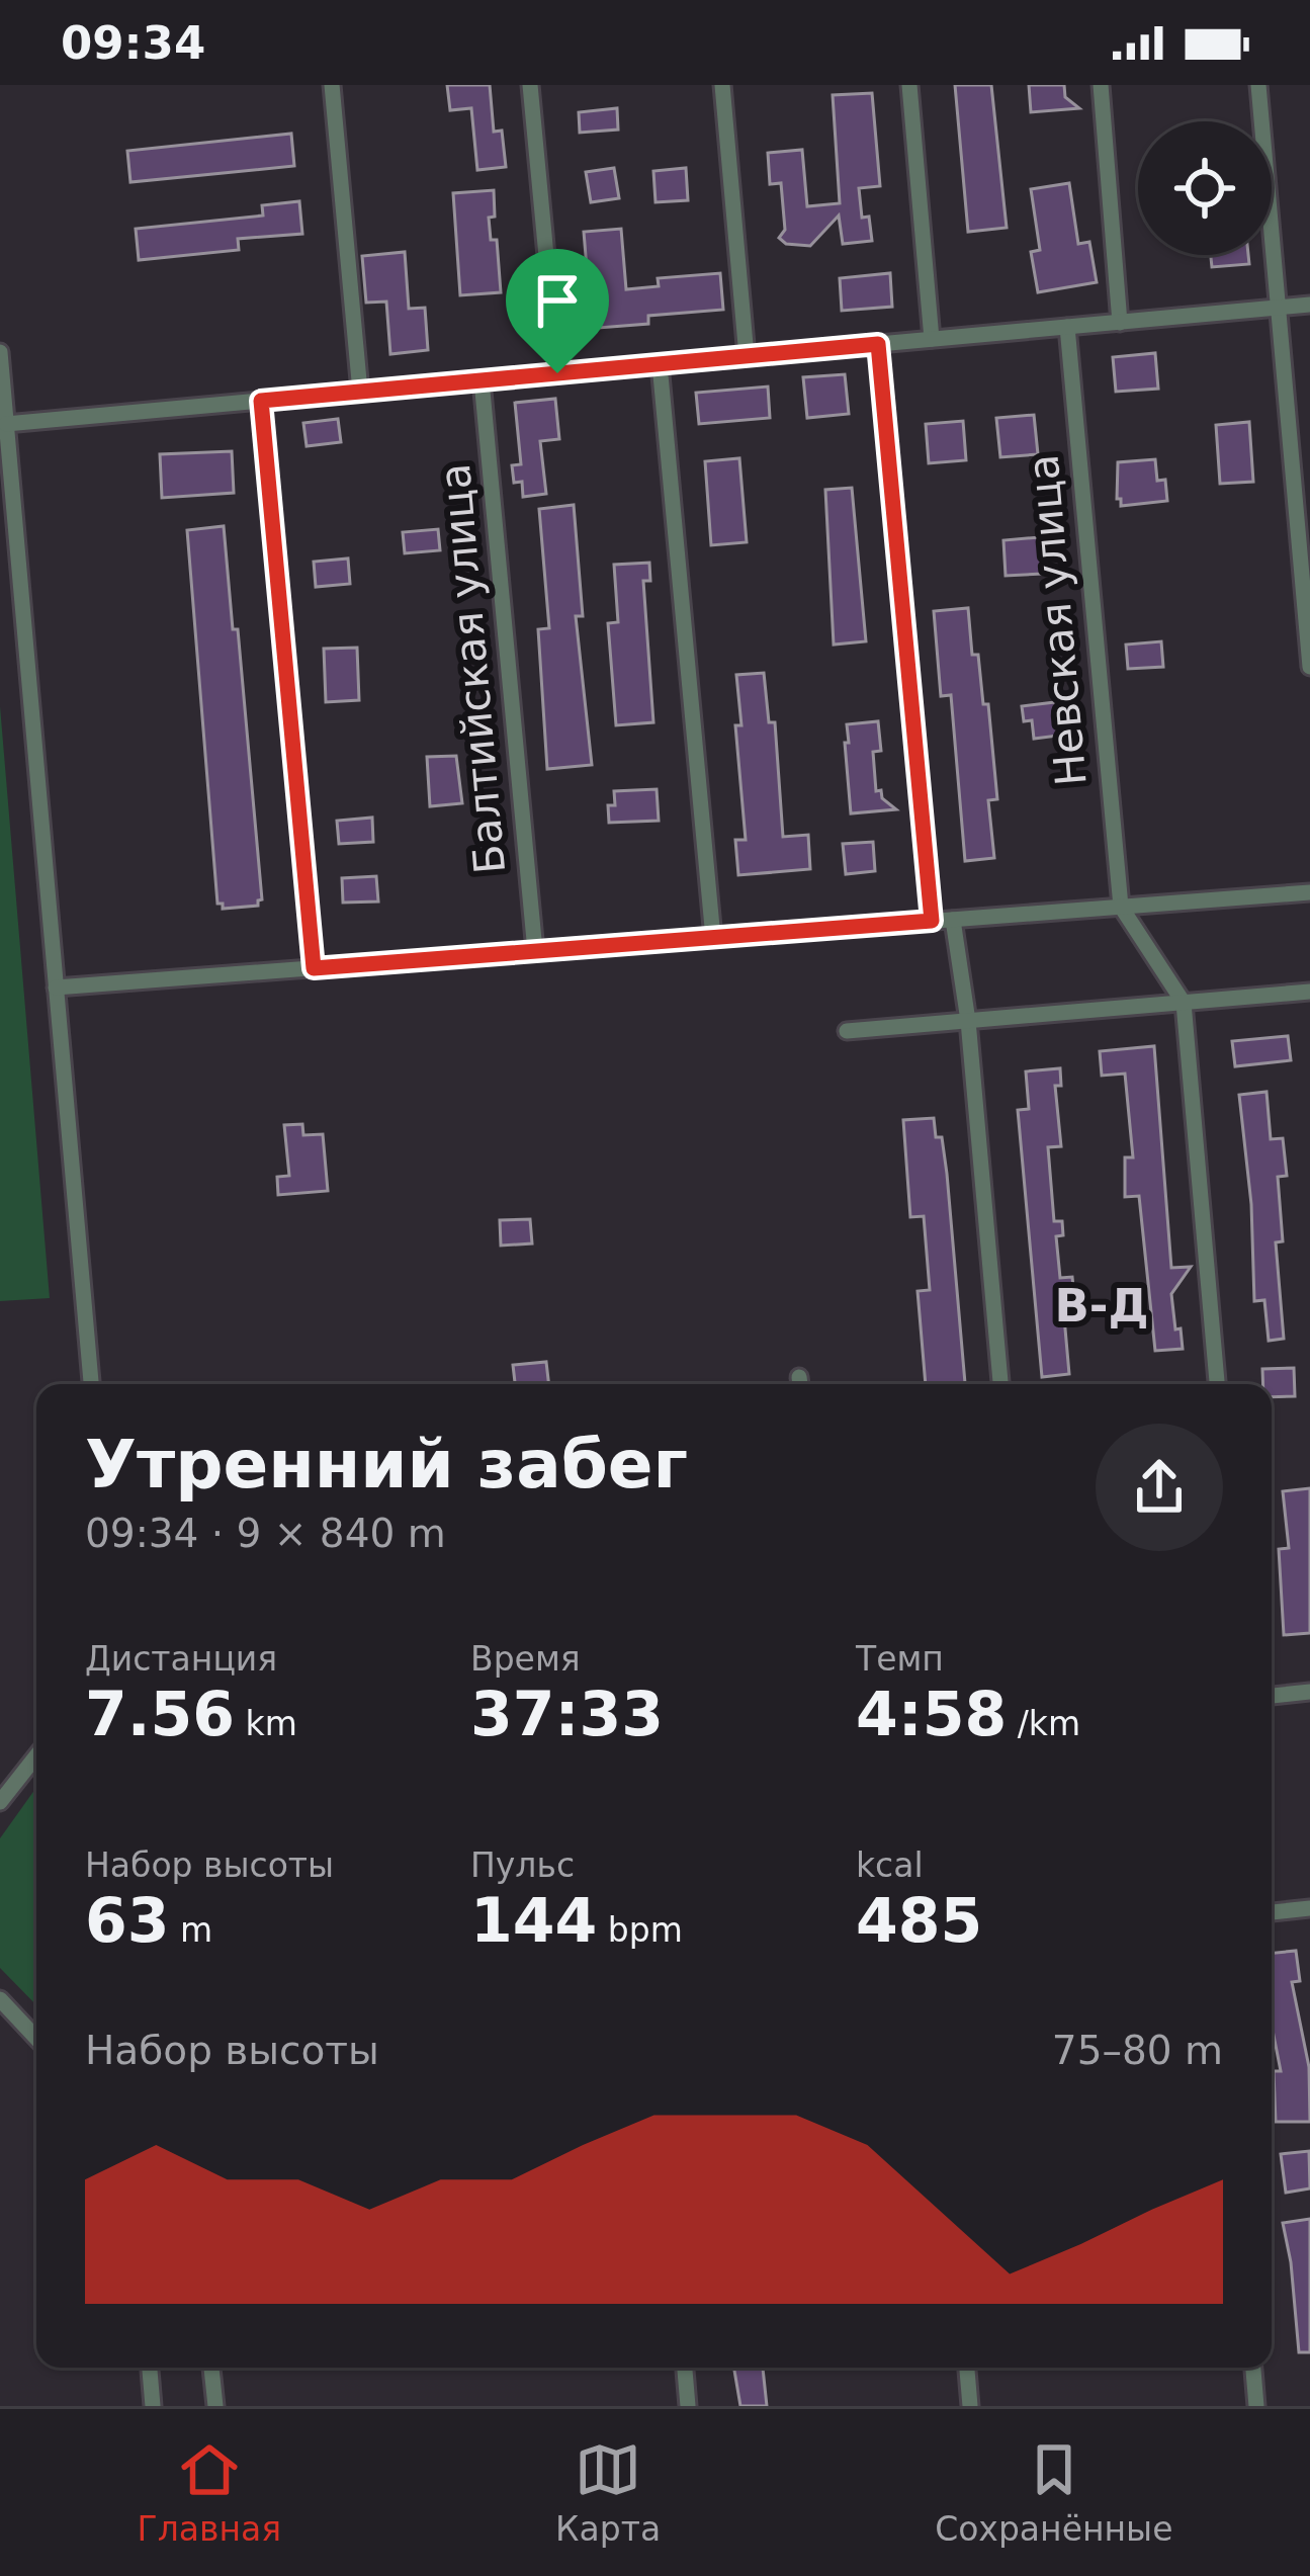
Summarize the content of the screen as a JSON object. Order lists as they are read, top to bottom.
{
  "streets": {
    "street": ["Невская улица", "Балтийская улица"]
  },
  "districts": ["В-Д"],
  "page": {
    "status": "09:34",
    "heading": ["Утренний забег", "09:34 · 9 × 840 m"],
    "stats": [
      ["Дистанция", "7.56 km"],
      ["Время", "37:33"],
      ["Темп", "4:58 /km"],
      ["Набор высоты", "63 m"],
      ["Пульс", "144 bpm"],
      ["kcal", "485"]
    ],
    "chart": ["Набор высоты", "75–80 m"],
    "tabs": ["Главная", "Карта", "Сохранённые"]
  }
}
